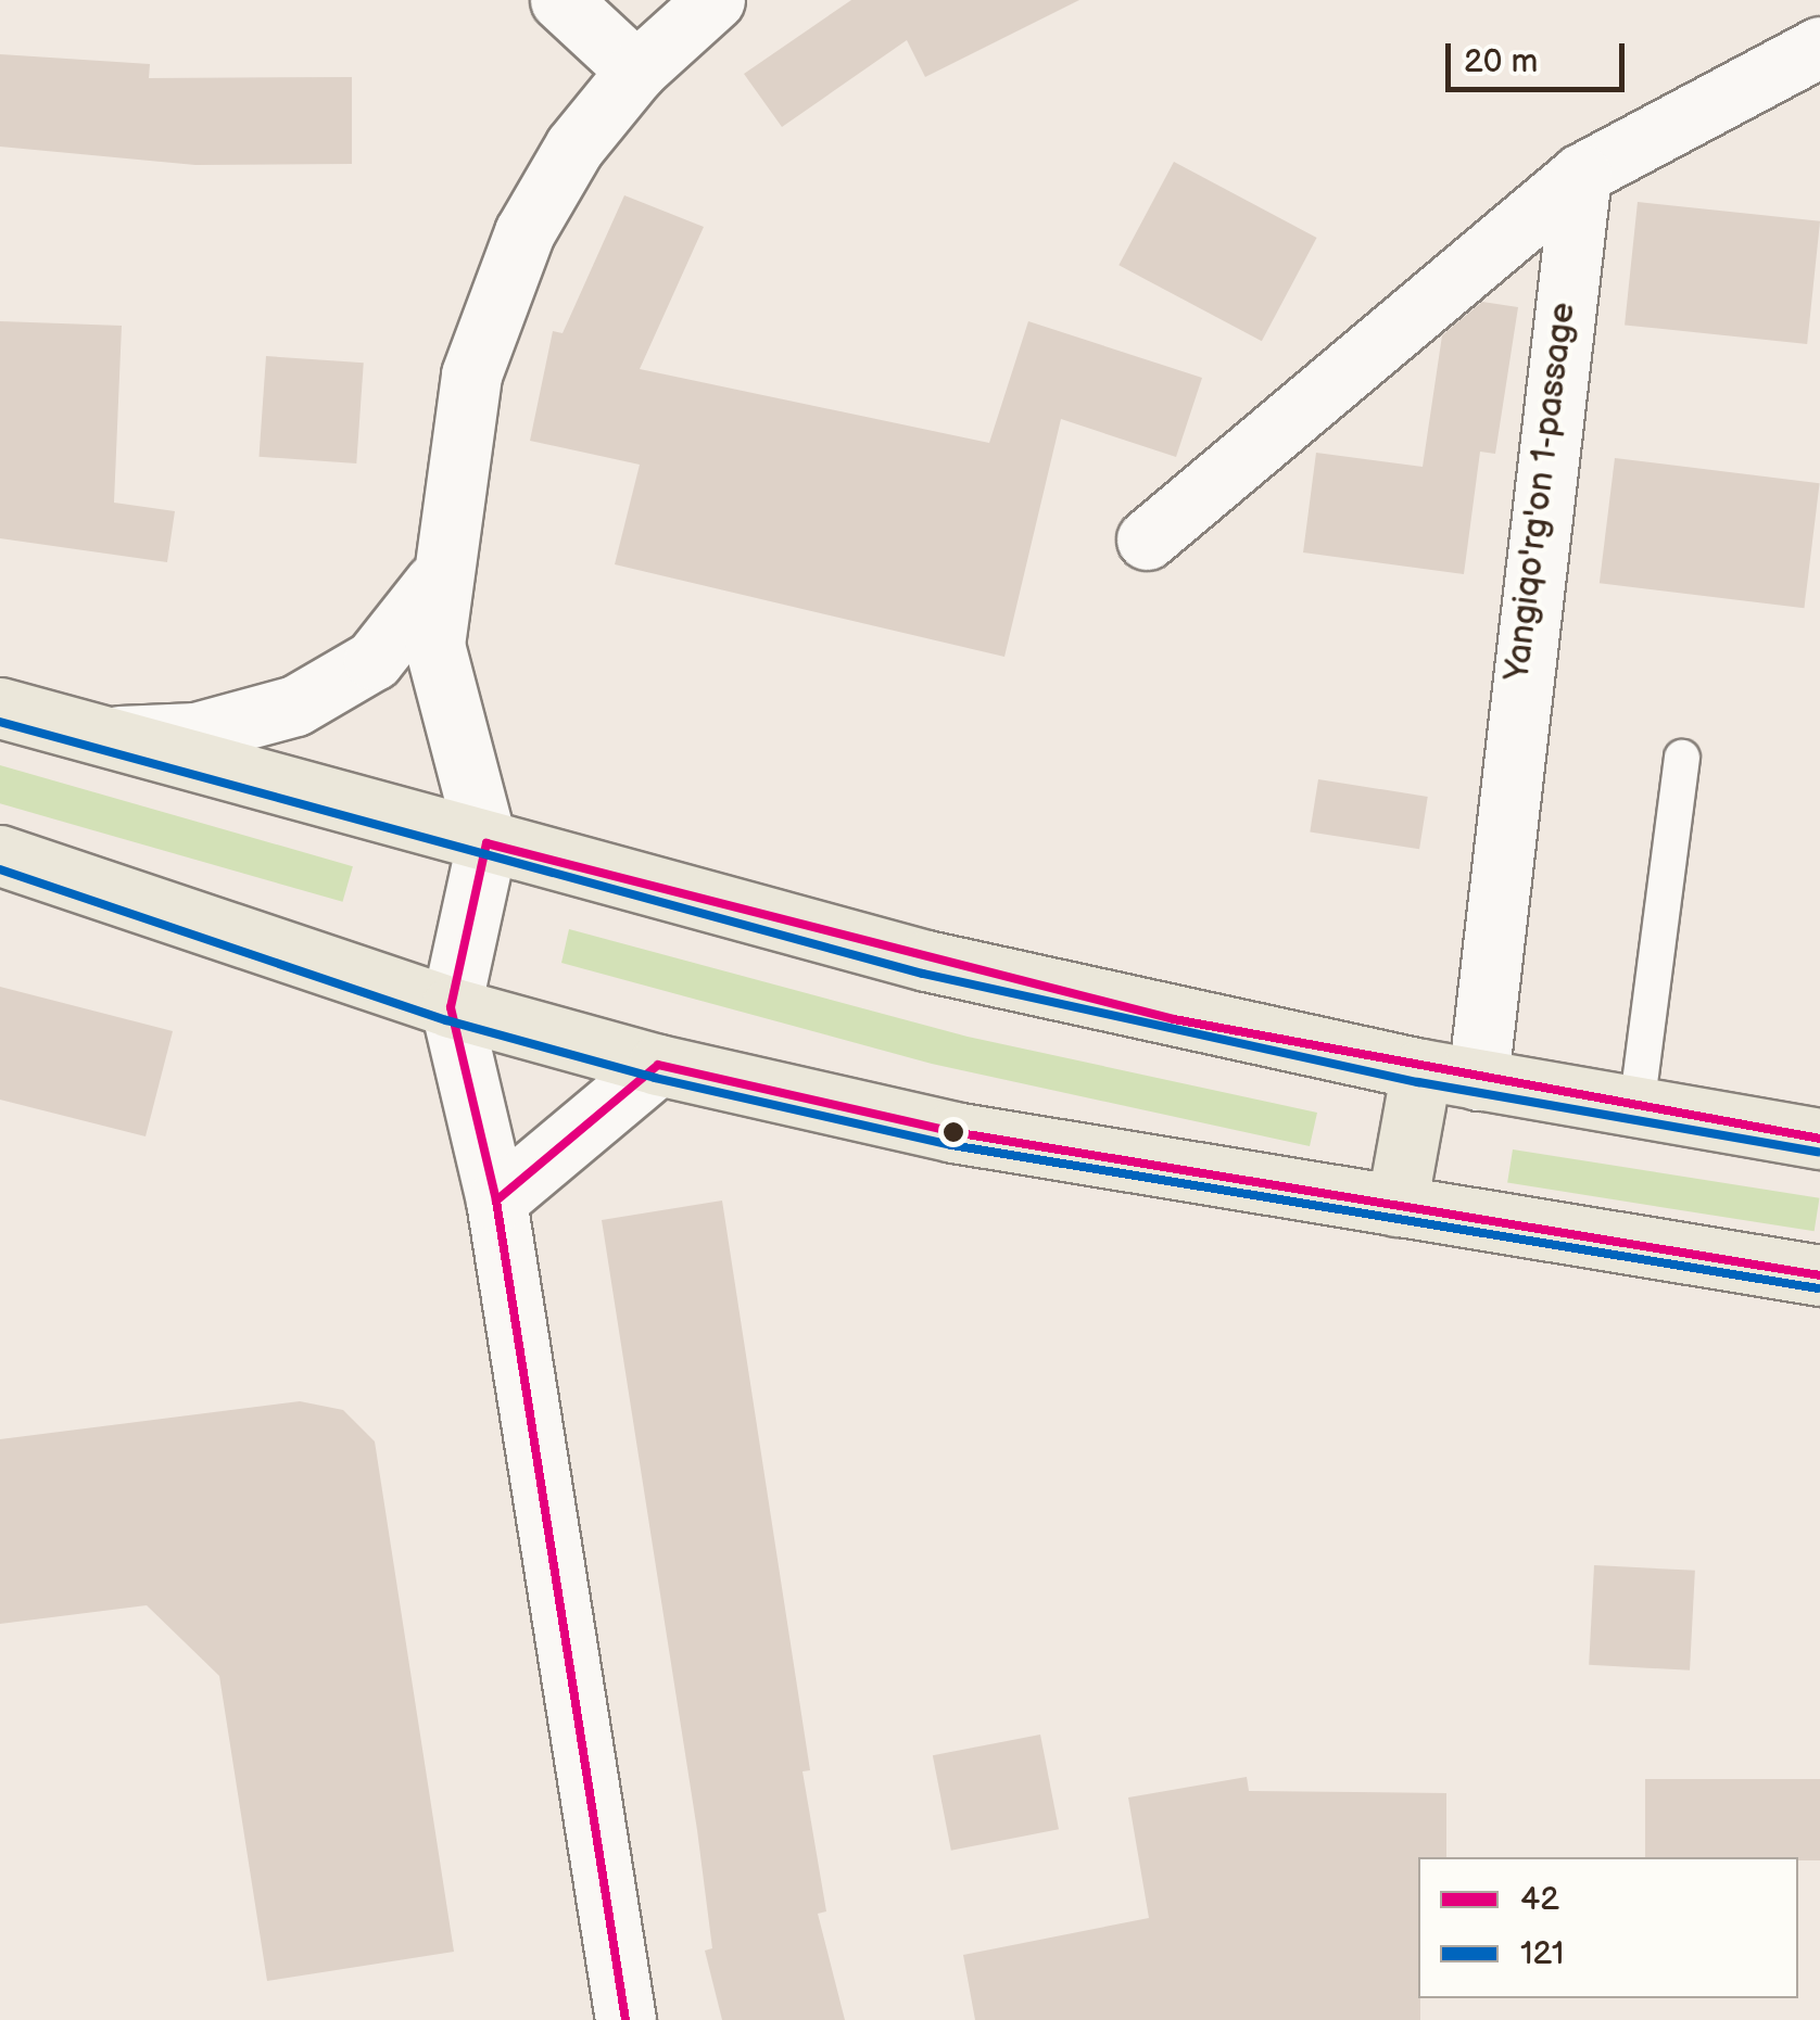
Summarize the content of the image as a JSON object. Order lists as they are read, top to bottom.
{
  "streets": {
    "street": ["Yangiqo'rg'on 1-passage"]
  },
  "lines": ["transit line 121", "transit line 42"],
  "legend": ["42", "121"],
  "scale_bar": "20 m"
}
